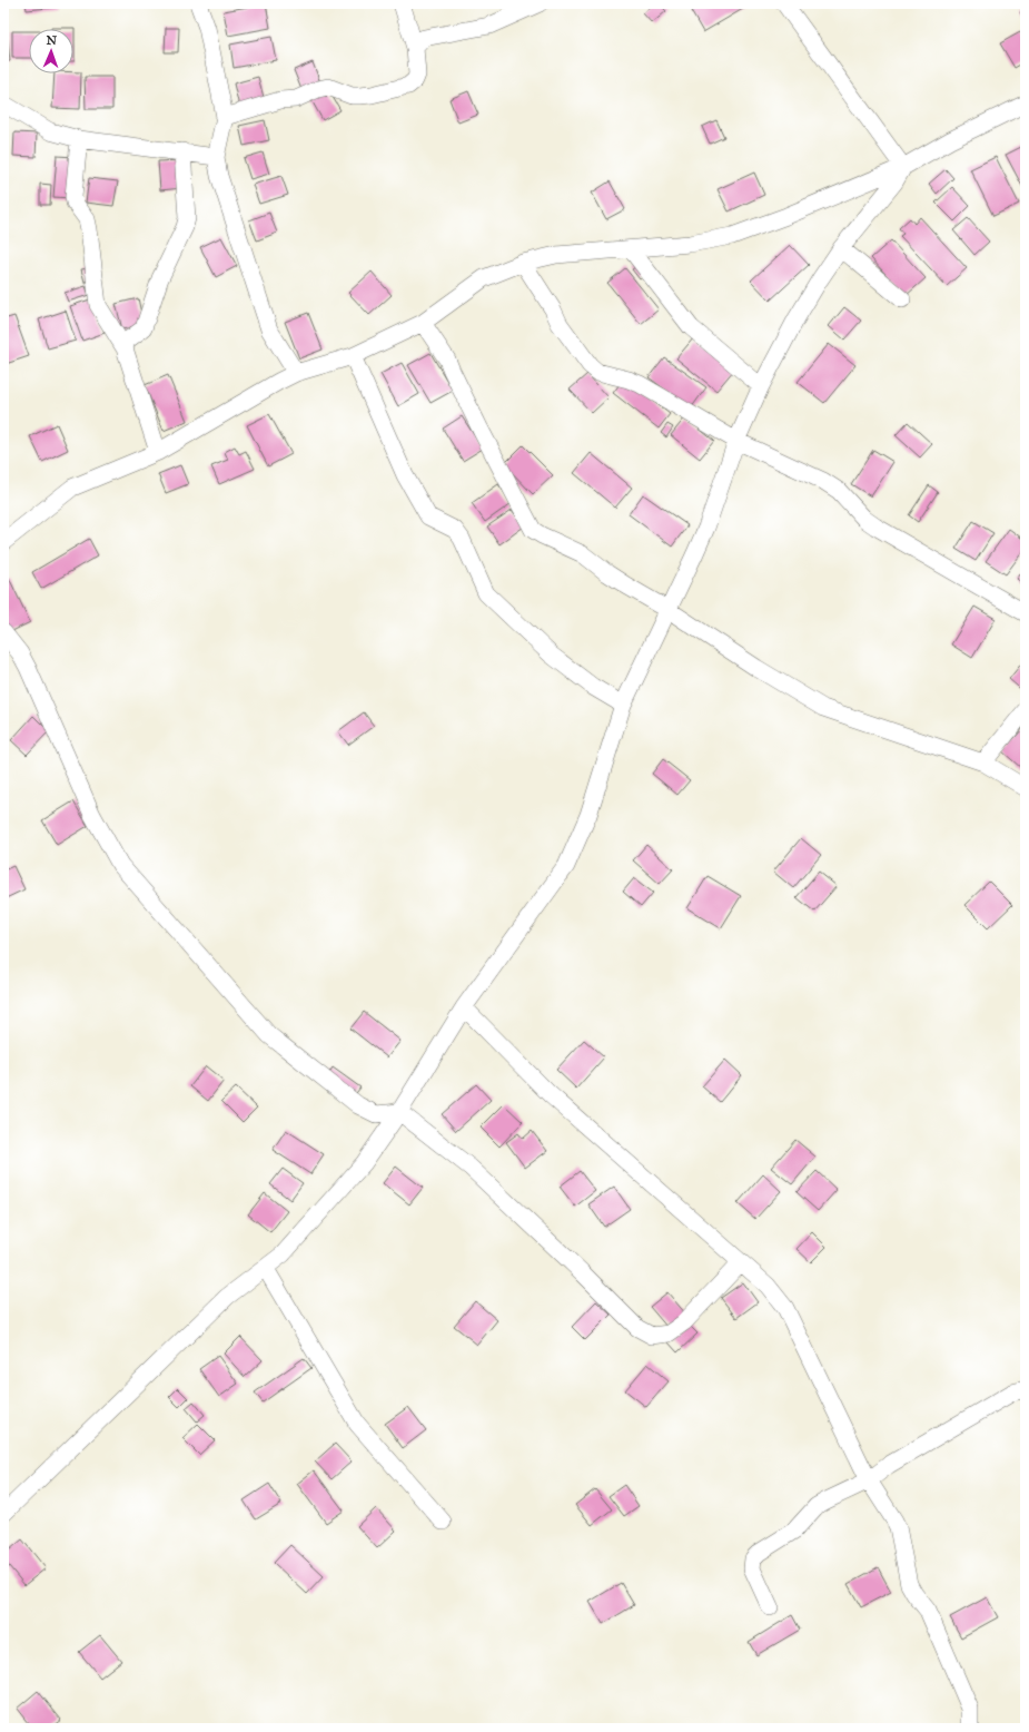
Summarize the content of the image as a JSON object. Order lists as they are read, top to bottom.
{
  "north": "top"
}
